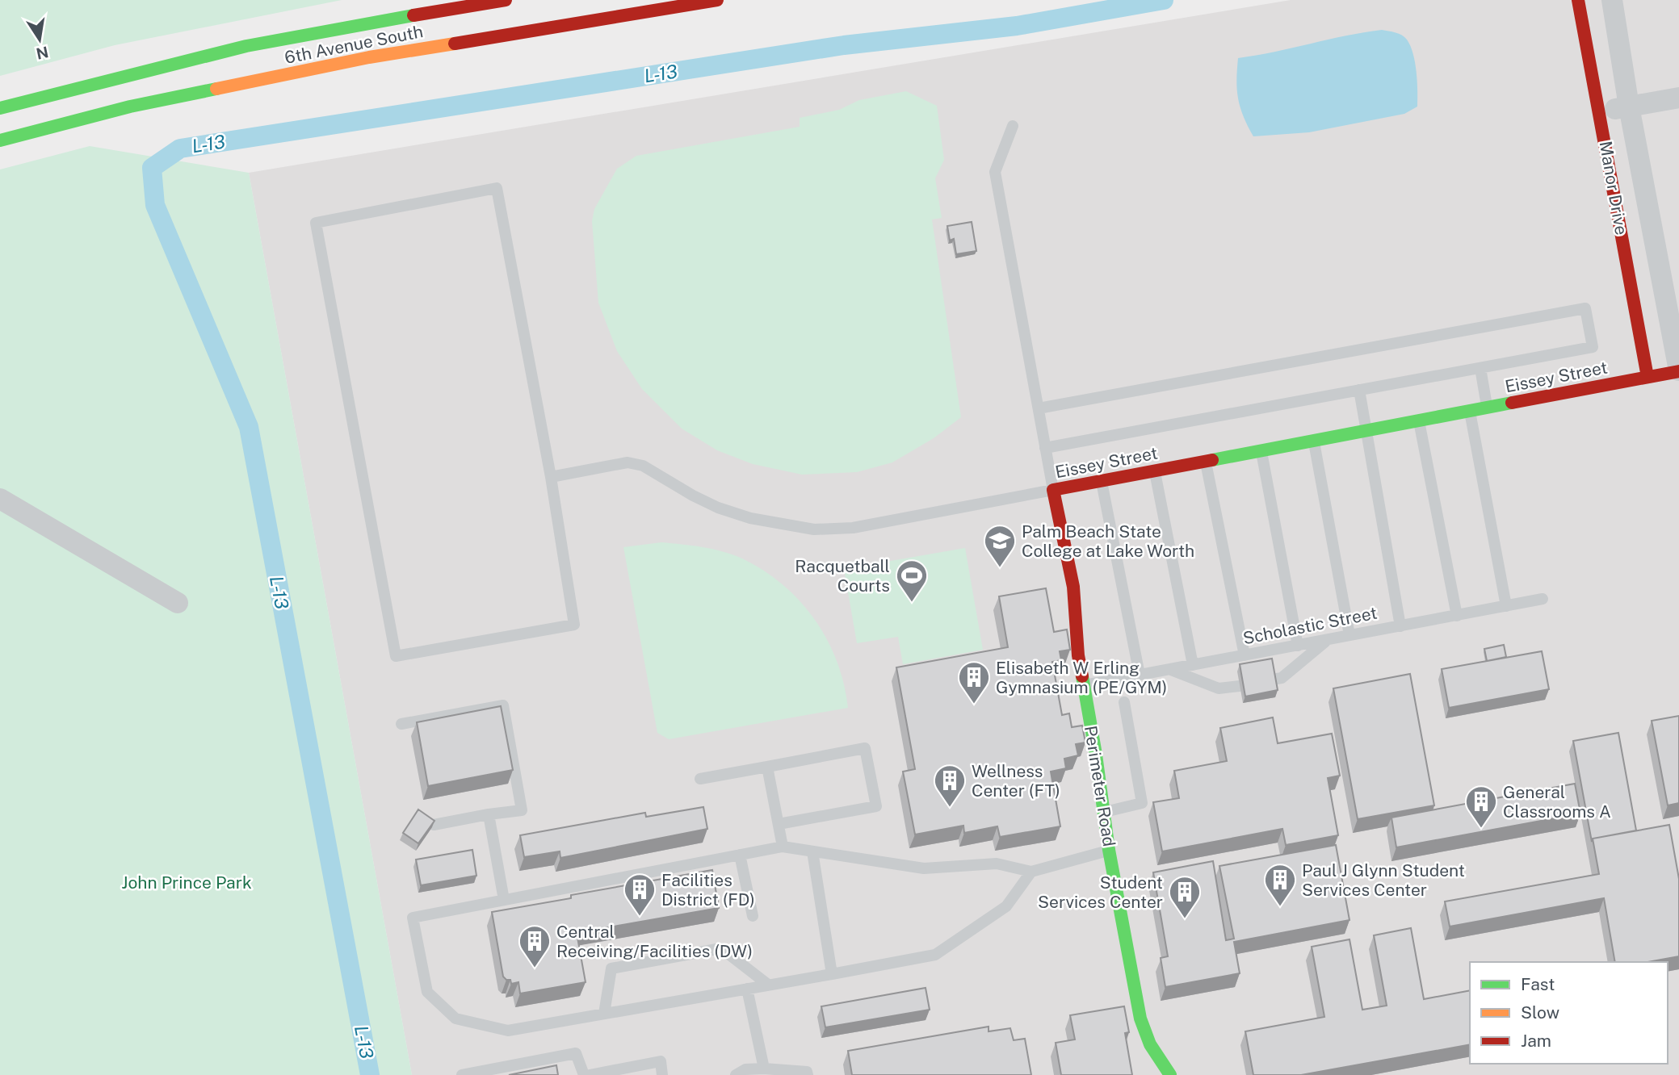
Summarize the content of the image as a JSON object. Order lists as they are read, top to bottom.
{
  "streets": {
    "street": [
      "6th Avenue South",
      "Manor Drive",
      "Eissey Street",
      "Perimeter Road"
    ],
    "lane": ["Scholastic Street"]
  },
  "crossings": [
    ["Manor Drive", "Eissey Street"],
    ["Eissey Street", "Perimeter Road"],
    ["Scholastic Street", "Perimeter Road"]
  ],
  "water": ["L-13"],
  "parks": ["John Prince Park"],
  "places": {
    "school or university": ["Palm Beach State College at Lake Worth"],
    "sports": ["Racquetball Courts"],
    "building": [
      "Elisabeth W Erling Gymnasium (PE/GYM)",
      "Wellness Center (FT)",
      "General Classrooms A",
      "Paul J Glynn Student Services Center",
      "Facilities District (FD)",
      "Student Services Center",
      "Central Receiving/Facilities (DW)"
    ]
  },
  "legend": ["Fast", "Slow", "Jam"],
  "north": "bottom"
}
